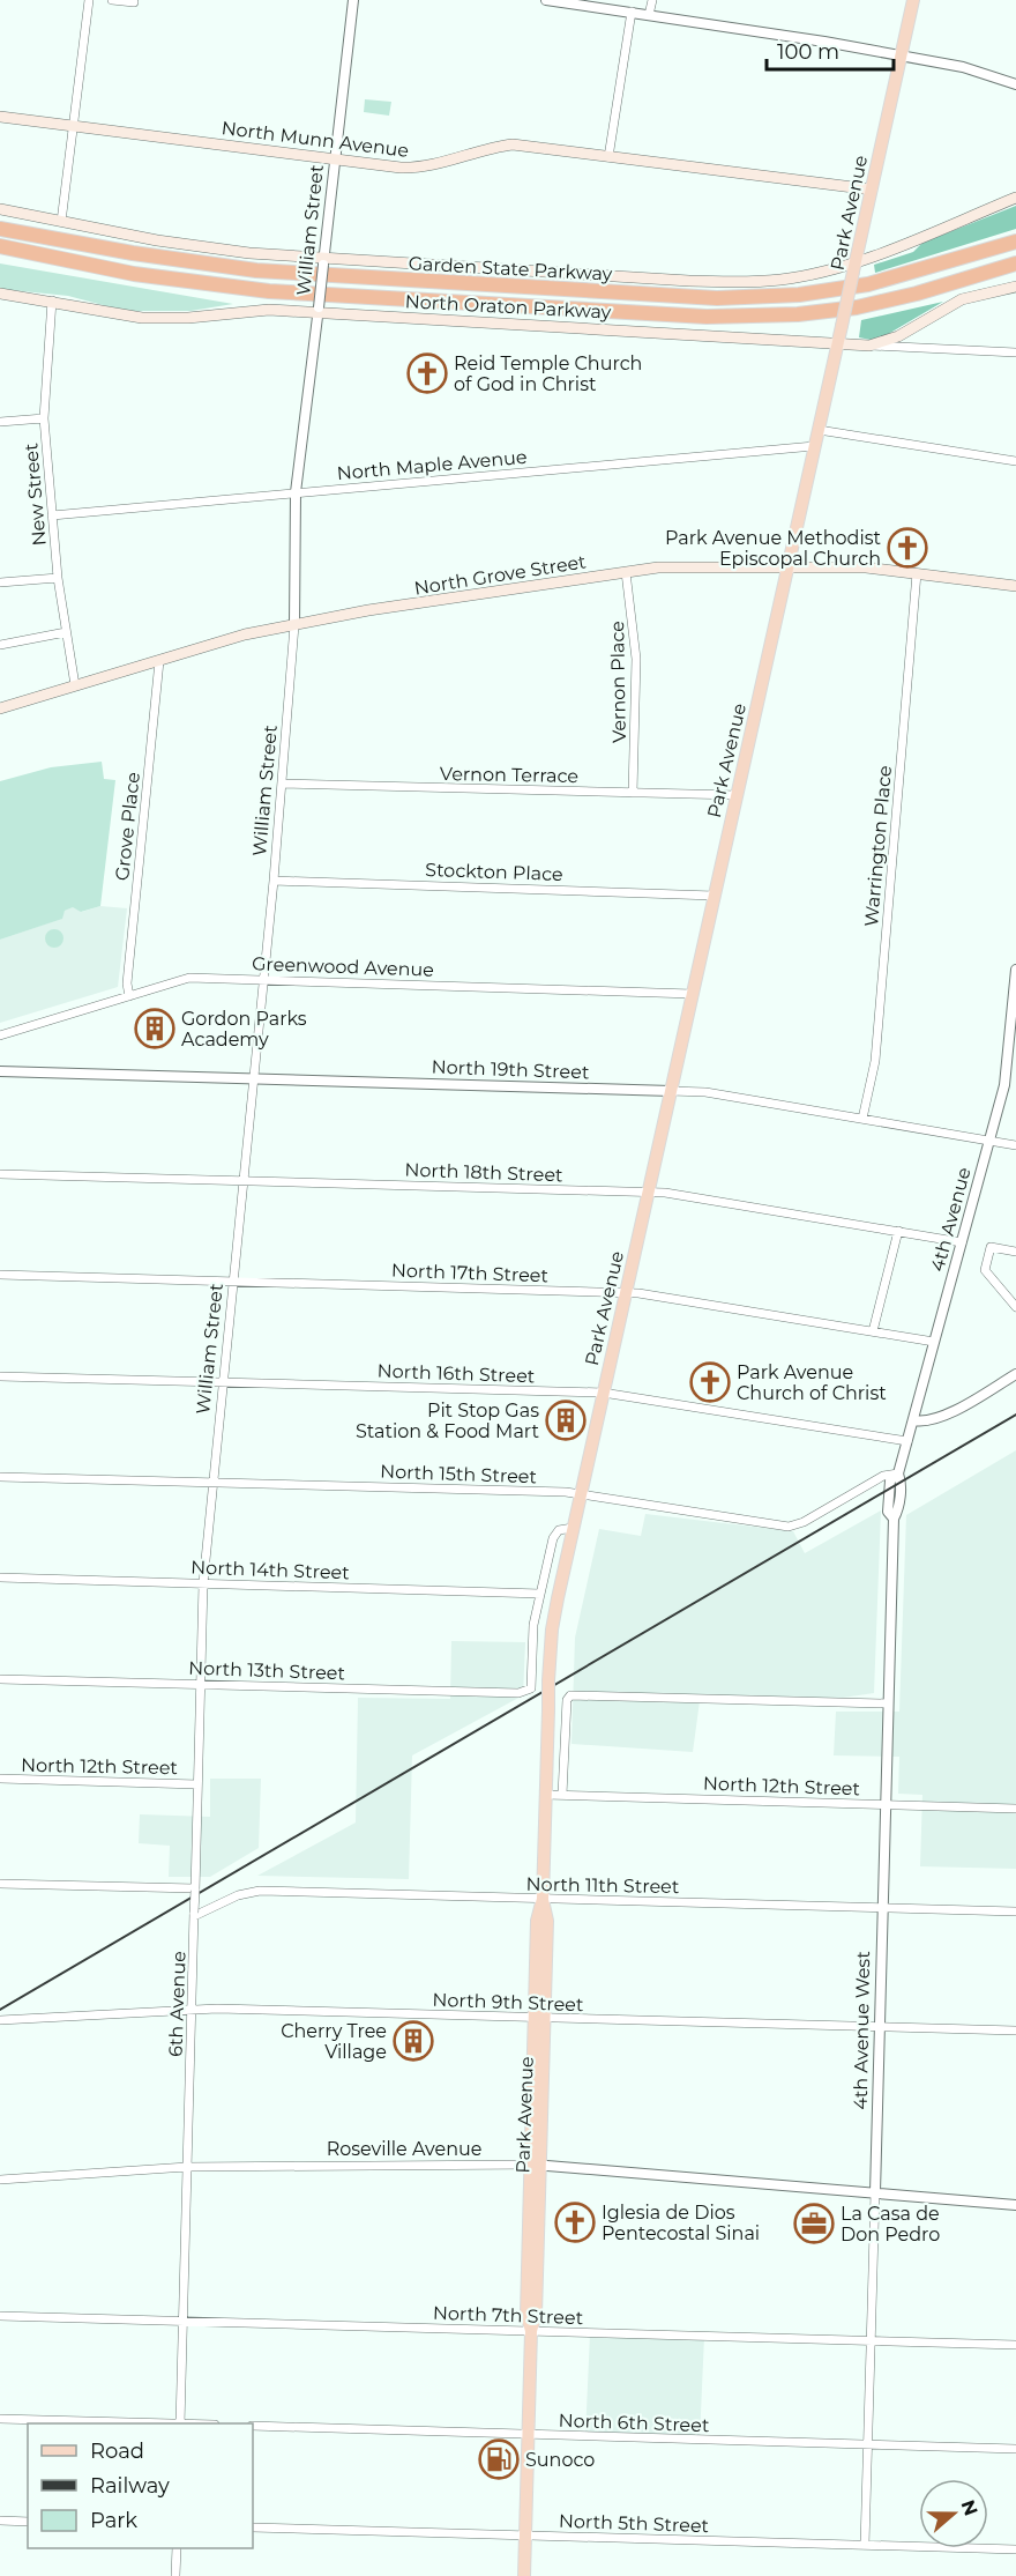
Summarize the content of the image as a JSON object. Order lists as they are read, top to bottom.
{
  "streets": {
    "highway": ["Garden State Parkway"],
    "main road": [
      "North Munn Avenue",
      "Park Avenue",
      "North Oraton Parkway",
      "North Grove Street"
    ],
    "street": [
      "William Street",
      "North Maple Avenue",
      "New Street",
      "Vernon Place",
      "Vernon Terrace",
      "Grove Place",
      "Warrington Place",
      "Stockton Place",
      "Greenwood Avenue",
      "North 19th Street",
      "North 18th Street",
      "4th Avenue",
      "North 17th Street",
      "North 16th Street",
      "North 15th Street",
      "North 14th Street",
      "North 13th Street",
      "North 12th Street",
      "North 11th Street",
      "North 9th Street",
      "6th Avenue",
      "4th Avenue West",
      "Roseville Avenue",
      "North 7th Street",
      "North 6th Street",
      "North 5th Street"
    ]
  },
  "crossings": [
    ["North Munn Avenue", "Park Avenue"],
    ["North Munn Avenue", "William Street"],
    ["Park Avenue", "North Oraton Parkway"],
    ["Park Avenue", "North Maple Avenue"],
    ["Park Avenue", "North Grove Street"],
    ["Park Avenue", "Vernon Terrace"],
    ["Park Avenue", "Stockton Place"],
    ["Park Avenue", "Greenwood Avenue"],
    ["Park Avenue", "North 19th Street"],
    ["Park Avenue", "North 18th Street"],
    ["Park Avenue", "North 17th Street"],
    ["Park Avenue", "North 16th Street"],
    ["Park Avenue", "North 15th Street"],
    ["Park Avenue", "North 12th Street"],
    ["Park Avenue", "North 11th Street"],
    ["Park Avenue", "North 9th Street"],
    ["Park Avenue", "Roseville Avenue"],
    ["Park Avenue", "North 7th Street"],
    ["Park Avenue", "North 6th Street"],
    ["Park Avenue", "North 5th Street"],
    ["William Street", "North Oraton Parkway"],
    ["William Street", "North Maple Avenue"],
    ["William Street", "North Grove Street"],
    ["William Street", "Vernon Terrace"],
    ["William Street", "Stockton Place"],
    ["William Street", "Greenwood Avenue"],
    ["William Street", "North 19th Street"],
    ["William Street", "North 18th Street"],
    ["William Street", "North 17th Street"],
    ["William Street", "North 16th Street"],
    ["William Street", "North 15th Street"],
    ["William Street", "North 14th Street"],
    ["William Street", "6th Avenue"],
    ["North Oraton Parkway", "New Street"],
    ["North Maple Avenue", "New Street"],
    ["New Street", "North Grove Street"],
    ["North Grove Street", "Vernon Place"],
    ["North Grove Street", "Grove Place"],
    ["North Grove Street", "Warrington Place"],
    ["Vernon Place", "Vernon Terrace"],
    ["Grove Place", "Greenwood Avenue"],
    ["Warrington Place", "North 19th Street"],
    ["North 19th Street", "4th Avenue"],
    ["North 18th Street", "4th Avenue"],
    ["4th Avenue", "North 17th Street"],
    ["4th Avenue", "North 16th Street"],
    ["4th Avenue", "North 15th Street"],
    ["4th Avenue", "4th Avenue West"],
    ["North 14th Street", "North 13th Street"],
    ["North 14th Street", "6th Avenue"],
    ["North 13th Street", "6th Avenue"],
    ["North 12th Street", "6th Avenue"],
    ["North 12th Street", "4th Avenue West"],
    ["North 11th Street", "6th Avenue"],
    ["North 11th Street", "4th Avenue West"],
    ["North 9th Street", "6th Avenue"],
    ["North 9th Street", "4th Avenue West"],
    ["6th Avenue", "Roseville Avenue"],
    ["6th Avenue", "North 7th Street"],
    ["4th Avenue West", "Roseville Avenue"],
    ["4th Avenue West", "North 7th Street"],
    ["4th Avenue West", "North 6th Street"],
    ["4th Avenue West", "North 5th Street"]
  ],
  "places": {
    "church": [
      "Reid Temple Church of God in Christ",
      "Park Avenue Methodist Episcopal Church",
      "Park Avenue Church of Christ",
      "Iglesia de Dios Pentecostal Sinai"
    ],
    "building": ["Gordon Parks Academy", "Pit Stop Gas Station & Food Mart", "Cherry Tree Village"],
    "office": ["La Casa de Don Pedro"],
    "fuel station": ["Sunoco"]
  },
  "legend": ["Road", "Railway", "Park"],
  "scale_bar": "100 m",
  "north": "right"
}
